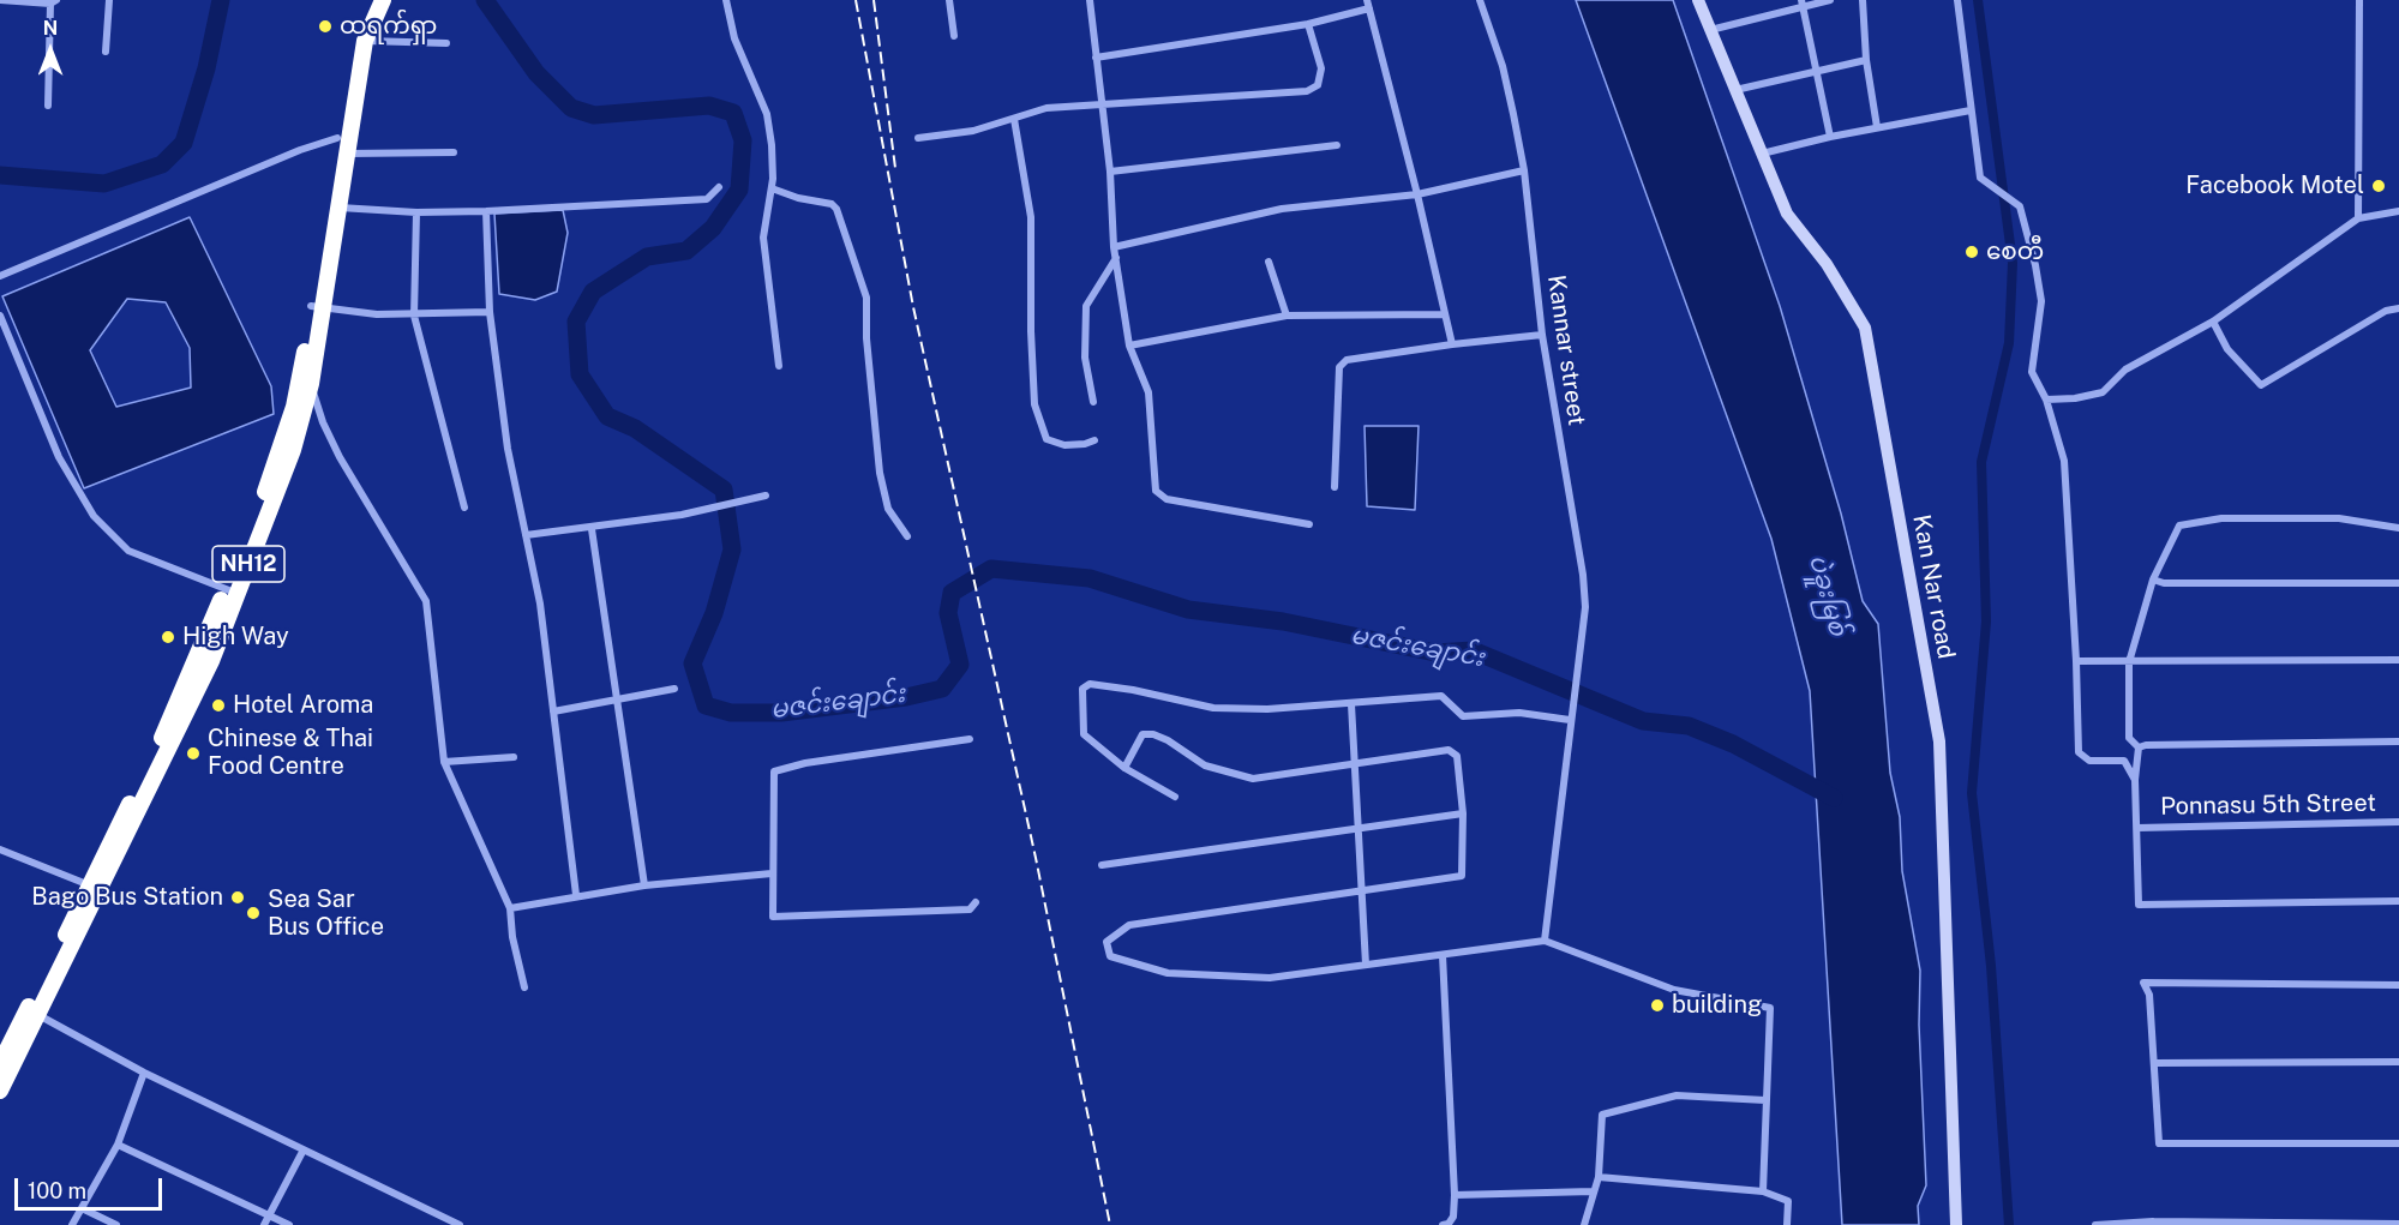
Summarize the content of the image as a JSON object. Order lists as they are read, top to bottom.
{
  "streets": {
    "highway": ["NH12"],
    "street": ["Kannar street", "Kan Nar road", "Ponnasu 5th Street"]
  },
  "water": ["ပဲခူးမြစ်", "မဇင်းချောင်း"],
  "places": [
    "ထရက်ရှာ",
    "Facebook Motel",
    "စေတီ",
    "High Way",
    "Hotel Aroma",
    "Chinese & Thai Food Centre",
    "Bago Bus Station",
    "Sea Sar Bus Office",
    "building"
  ],
  "scale_bar": "100 m",
  "north": "top"
}
